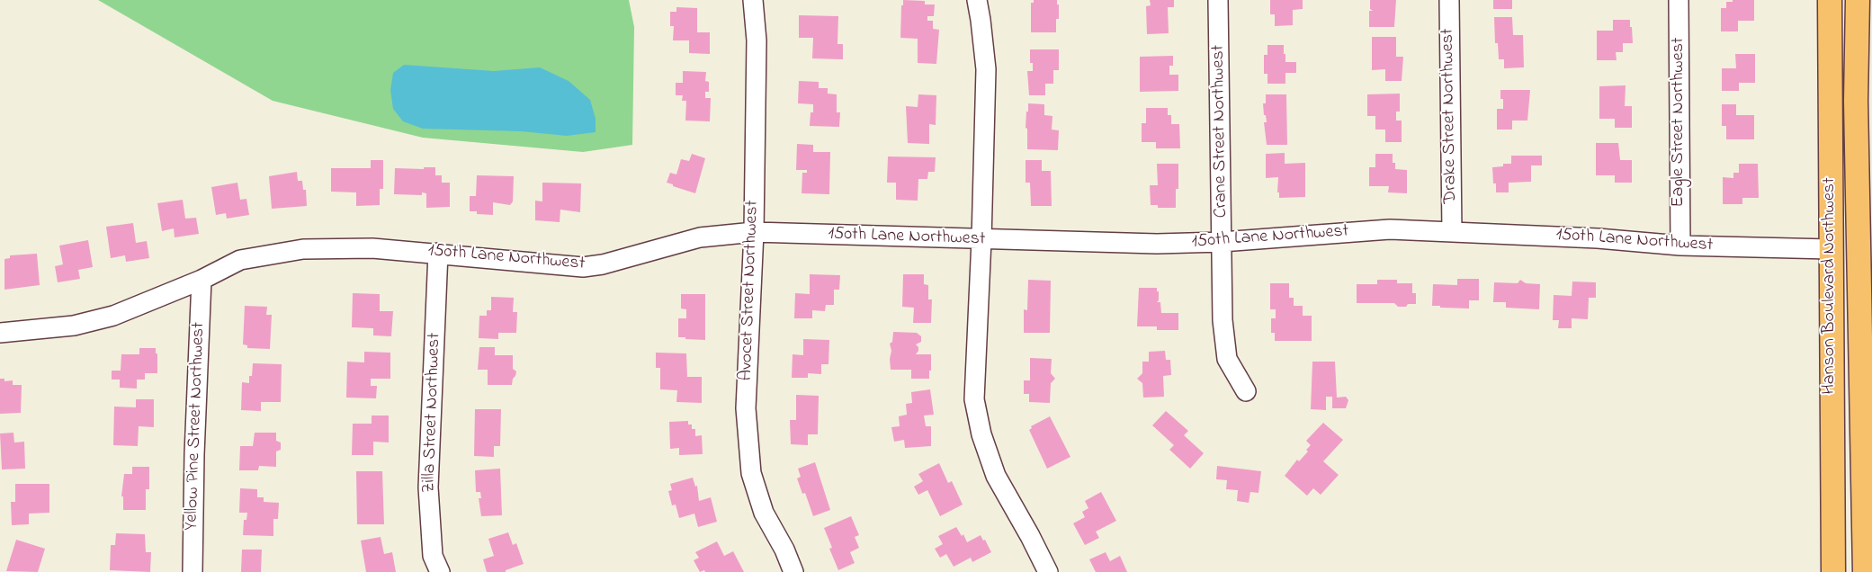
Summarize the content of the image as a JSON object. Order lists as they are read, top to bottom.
{
  "streets": {
    "main road": ["Hanson Boulevard Northwest"],
    "street": [
      "Drake Street Northwest",
      "Eagle Street Northwest",
      "Crane Street Northwest",
      "150th Lane Northwest",
      "Avocet Street Northwest",
      "Zilla Street Northwest",
      "Yellow Pine Street Northwest"
    ]
  },
  "crossings": [
    ["Drake Street Northwest", "150th Lane Northwest"],
    ["Eagle Street Northwest", "150th Lane Northwest"],
    ["Crane Street Northwest", "150th Lane Northwest"],
    ["150th Lane Northwest", "Hanson Boulevard Northwest"],
    ["150th Lane Northwest", "Avocet Street Northwest"],
    ["150th Lane Northwest", "Zilla Street Northwest"],
    ["150th Lane Northwest", "Yellow Pine Street Northwest"]
  ]
}
